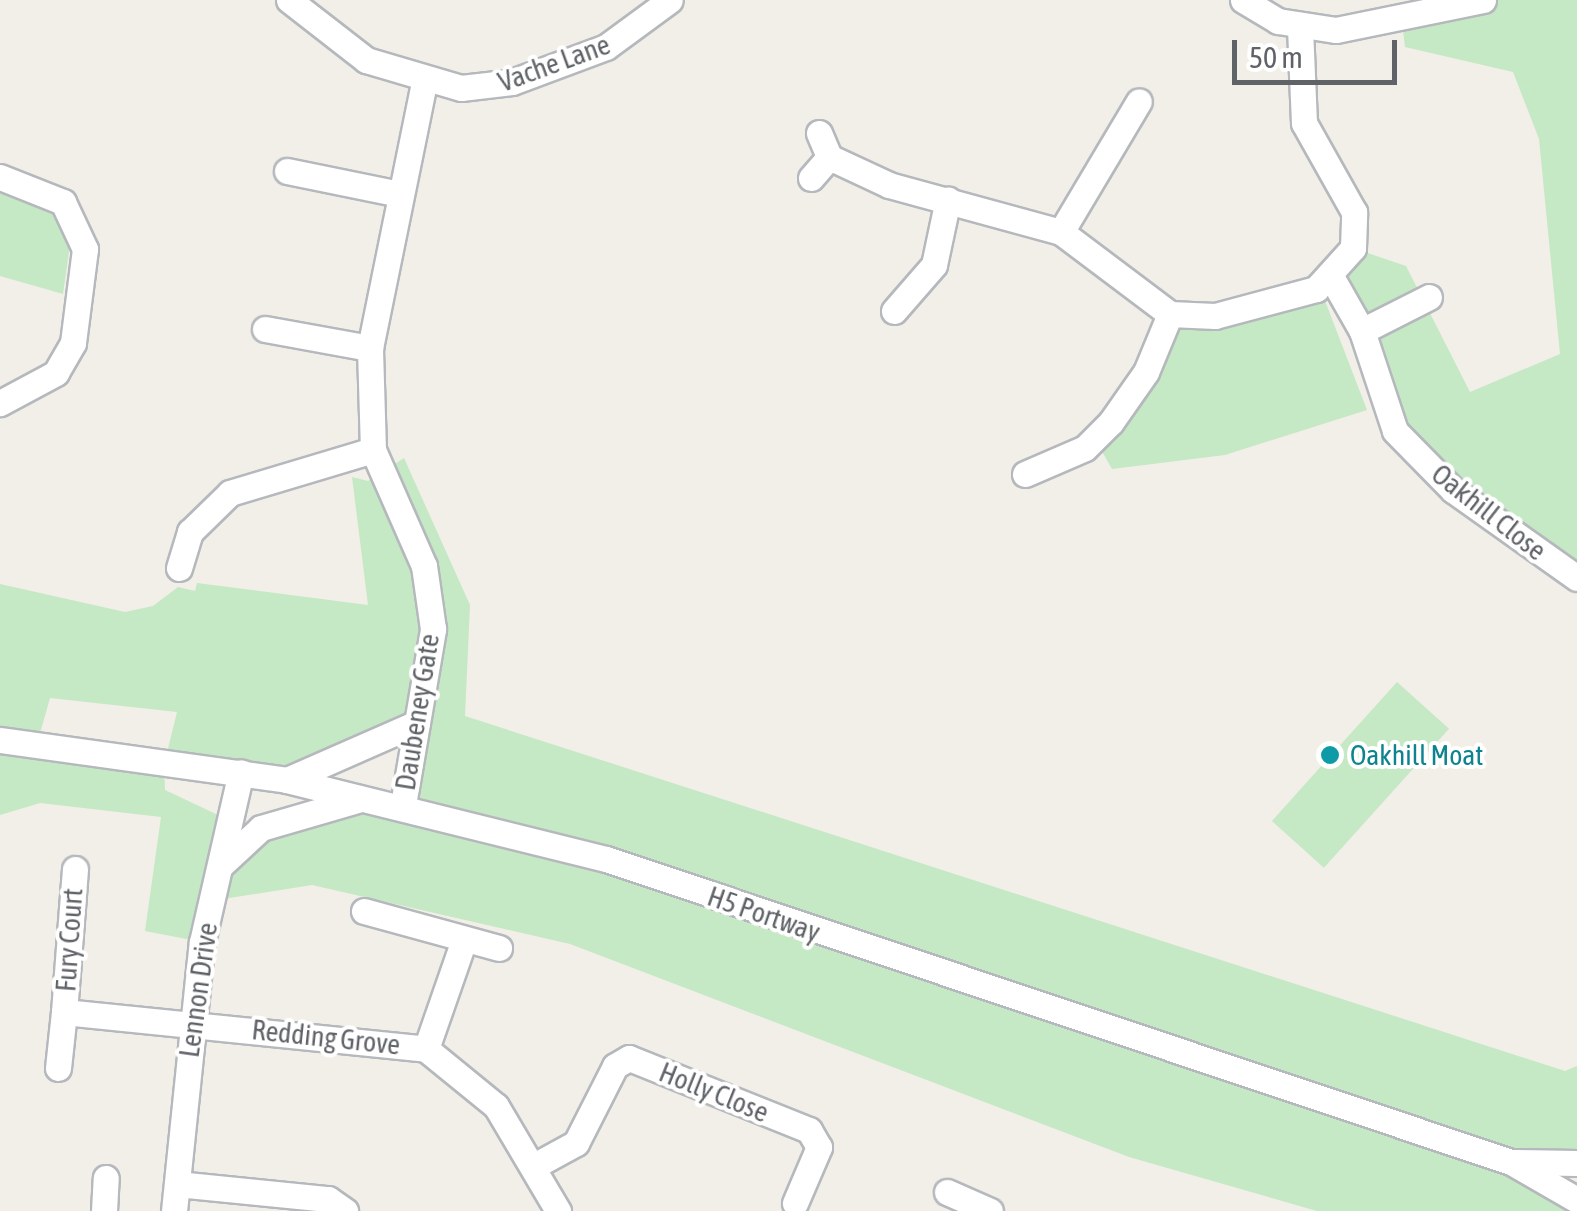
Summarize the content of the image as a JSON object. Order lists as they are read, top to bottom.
{
  "streets": {
    "street": [
      "Vache Lane",
      "Oakhill Close",
      "Daubeney Gate",
      "H5 Portway",
      "Fury Court",
      "Lennon Drive",
      "Redding Grove",
      "Holly Close"
    ]
  },
  "crossings": [
    ["Vache Lane", "Daubeney Gate"],
    ["Daubeney Gate", "H5 Portway"],
    ["H5 Portway", "Lennon Drive"],
    ["Fury Court", "Lennon Drive"],
    ["Fury Court", "Redding Grove"],
    ["Lennon Drive", "Redding Grove"],
    ["Redding Grove", "Holly Close"]
  ],
  "places": ["Oakhill Moat"],
  "scale_bar": "50 m"
}
